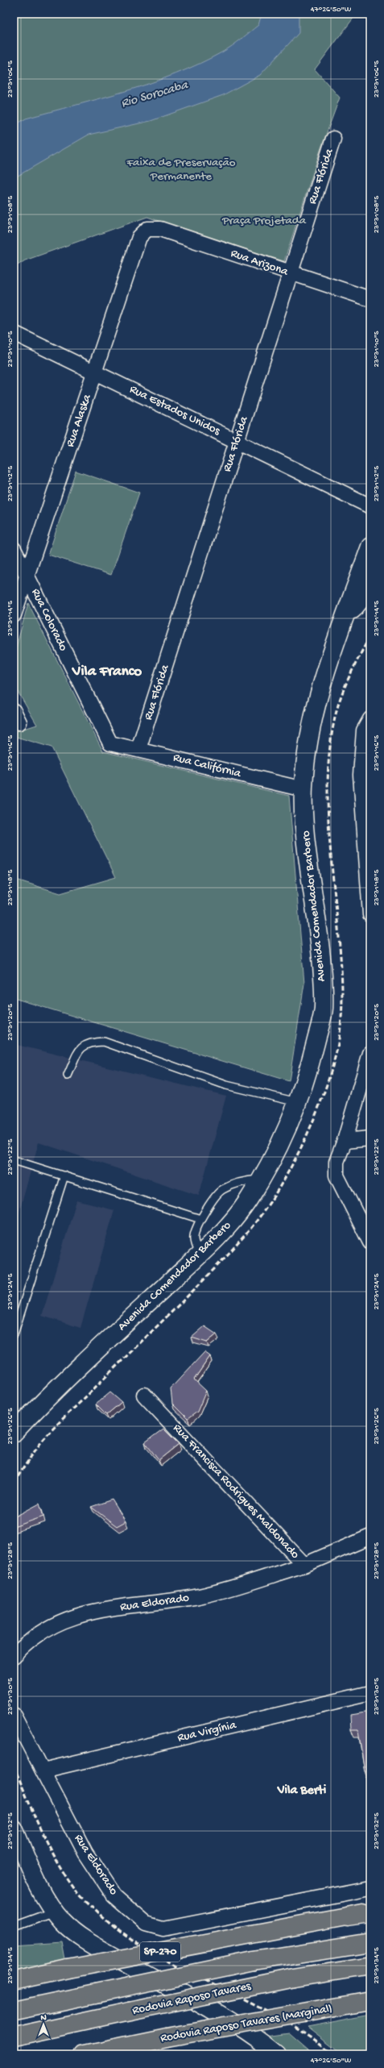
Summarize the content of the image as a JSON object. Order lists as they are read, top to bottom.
{
  "streets": {
    "highway": ["SP-270", "Rodovia Raposo Tavares", "Rodovia Raposo Tavares (Marginal)"],
    "main road": ["Avenida Comendador Barbero"],
    "street": [
      "Rua Flórida",
      "Rua Arizona",
      "Rua Estados Unidos",
      "Rua Alaska",
      "Rua Colorado",
      "Rua Califórnia",
      "Rua Francisca Rodrigues Maldonado",
      "Rua Eldorado",
      "Rua Virgínia"
    ]
  },
  "crossings": [
    ["Rua Flórida", "Rua Arizona"],
    ["Rua Flórida", "Rua Estados Unidos"],
    ["Rua Flórida", "Rua Califórnia"],
    ["Rua Arizona", "Rua Alaska"],
    ["Rua Estados Unidos", "Rua Alaska"],
    ["Rua Alaska", "Rua Colorado"],
    ["Rua Colorado", "Rua Califórnia"],
    ["Rua Califórnia", "Avenida Comendador Barbero"],
    ["Rua Francisca Rodrigues Maldonado", "Rua Eldorado"],
    ["Rua Eldorado", "Rua Virgínia"]
  ],
  "districts": ["Vila Franco", "Vila Berti"],
  "water": ["Rio Sorocaba"],
  "parks": ["Faixa de Preservação Permanente", "Praça Projetada"],
  "north": "top",
  "coordinates": [
    "47°26'50\"W",
    "23°31'06\"S",
    "23°31'08\"S",
    "23°31'10\"S",
    "23°31'12\"S",
    "23°31'14\"S",
    "23°31'16\"S",
    "23°31'18\"S",
    "23°31'20\"S",
    "23°31'22\"S",
    "23°31'24\"S",
    "23°31'26\"S",
    "23°31'28\"S",
    "23°31'30\"S",
    "23°31'32\"S",
    "23°31'34\"S"
  ]
}
